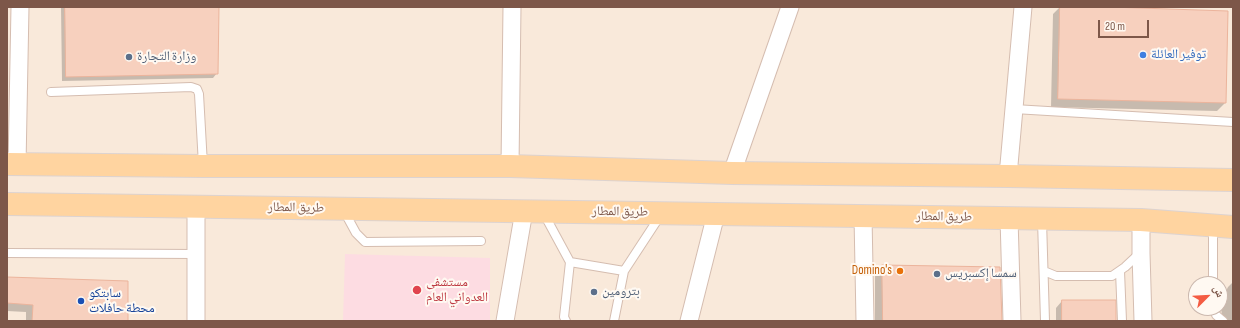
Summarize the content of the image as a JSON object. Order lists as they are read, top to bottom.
{
  "streets": {
    "main road": ["طريق المطار"]
  },
  "places": [
    "توفير العائلة",
    "وزارة التجارة",
    "Domino's",
    "سمسا إكسبريس",
    "مستشفى العدواني العام",
    "بترومين",
    "سابتكو محطة حافلات"
  ],
  "scale_bar": "20 m",
  "north": "top right"
}
